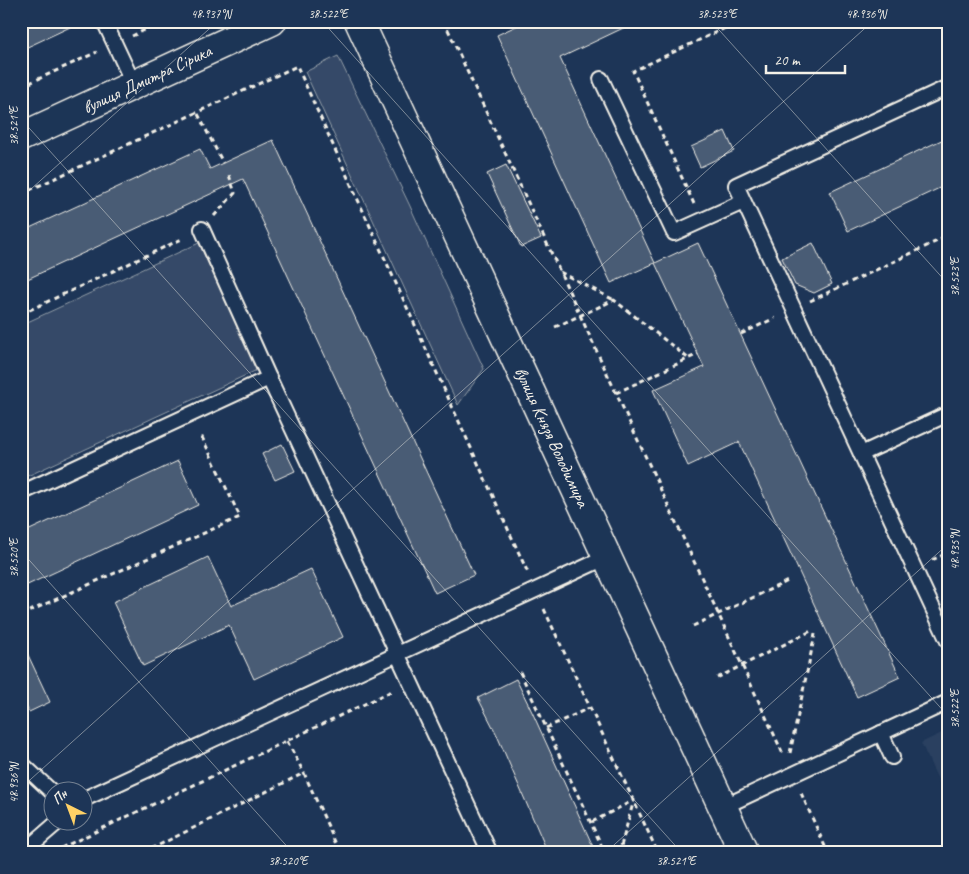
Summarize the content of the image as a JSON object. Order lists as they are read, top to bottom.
{
  "streets": {
    "main road": ["вулиця Дмитра Сірика", "вулиця Князя Володимира"]
  },
  "scale_bar": "20 m",
  "north": "top left",
  "coordinates": [
    "48.937°N",
    "38.522°E",
    "38.523°E",
    "48.936°N",
    "38.521°E",
    "48.935°N",
    "38.520°E"
  ]
}
